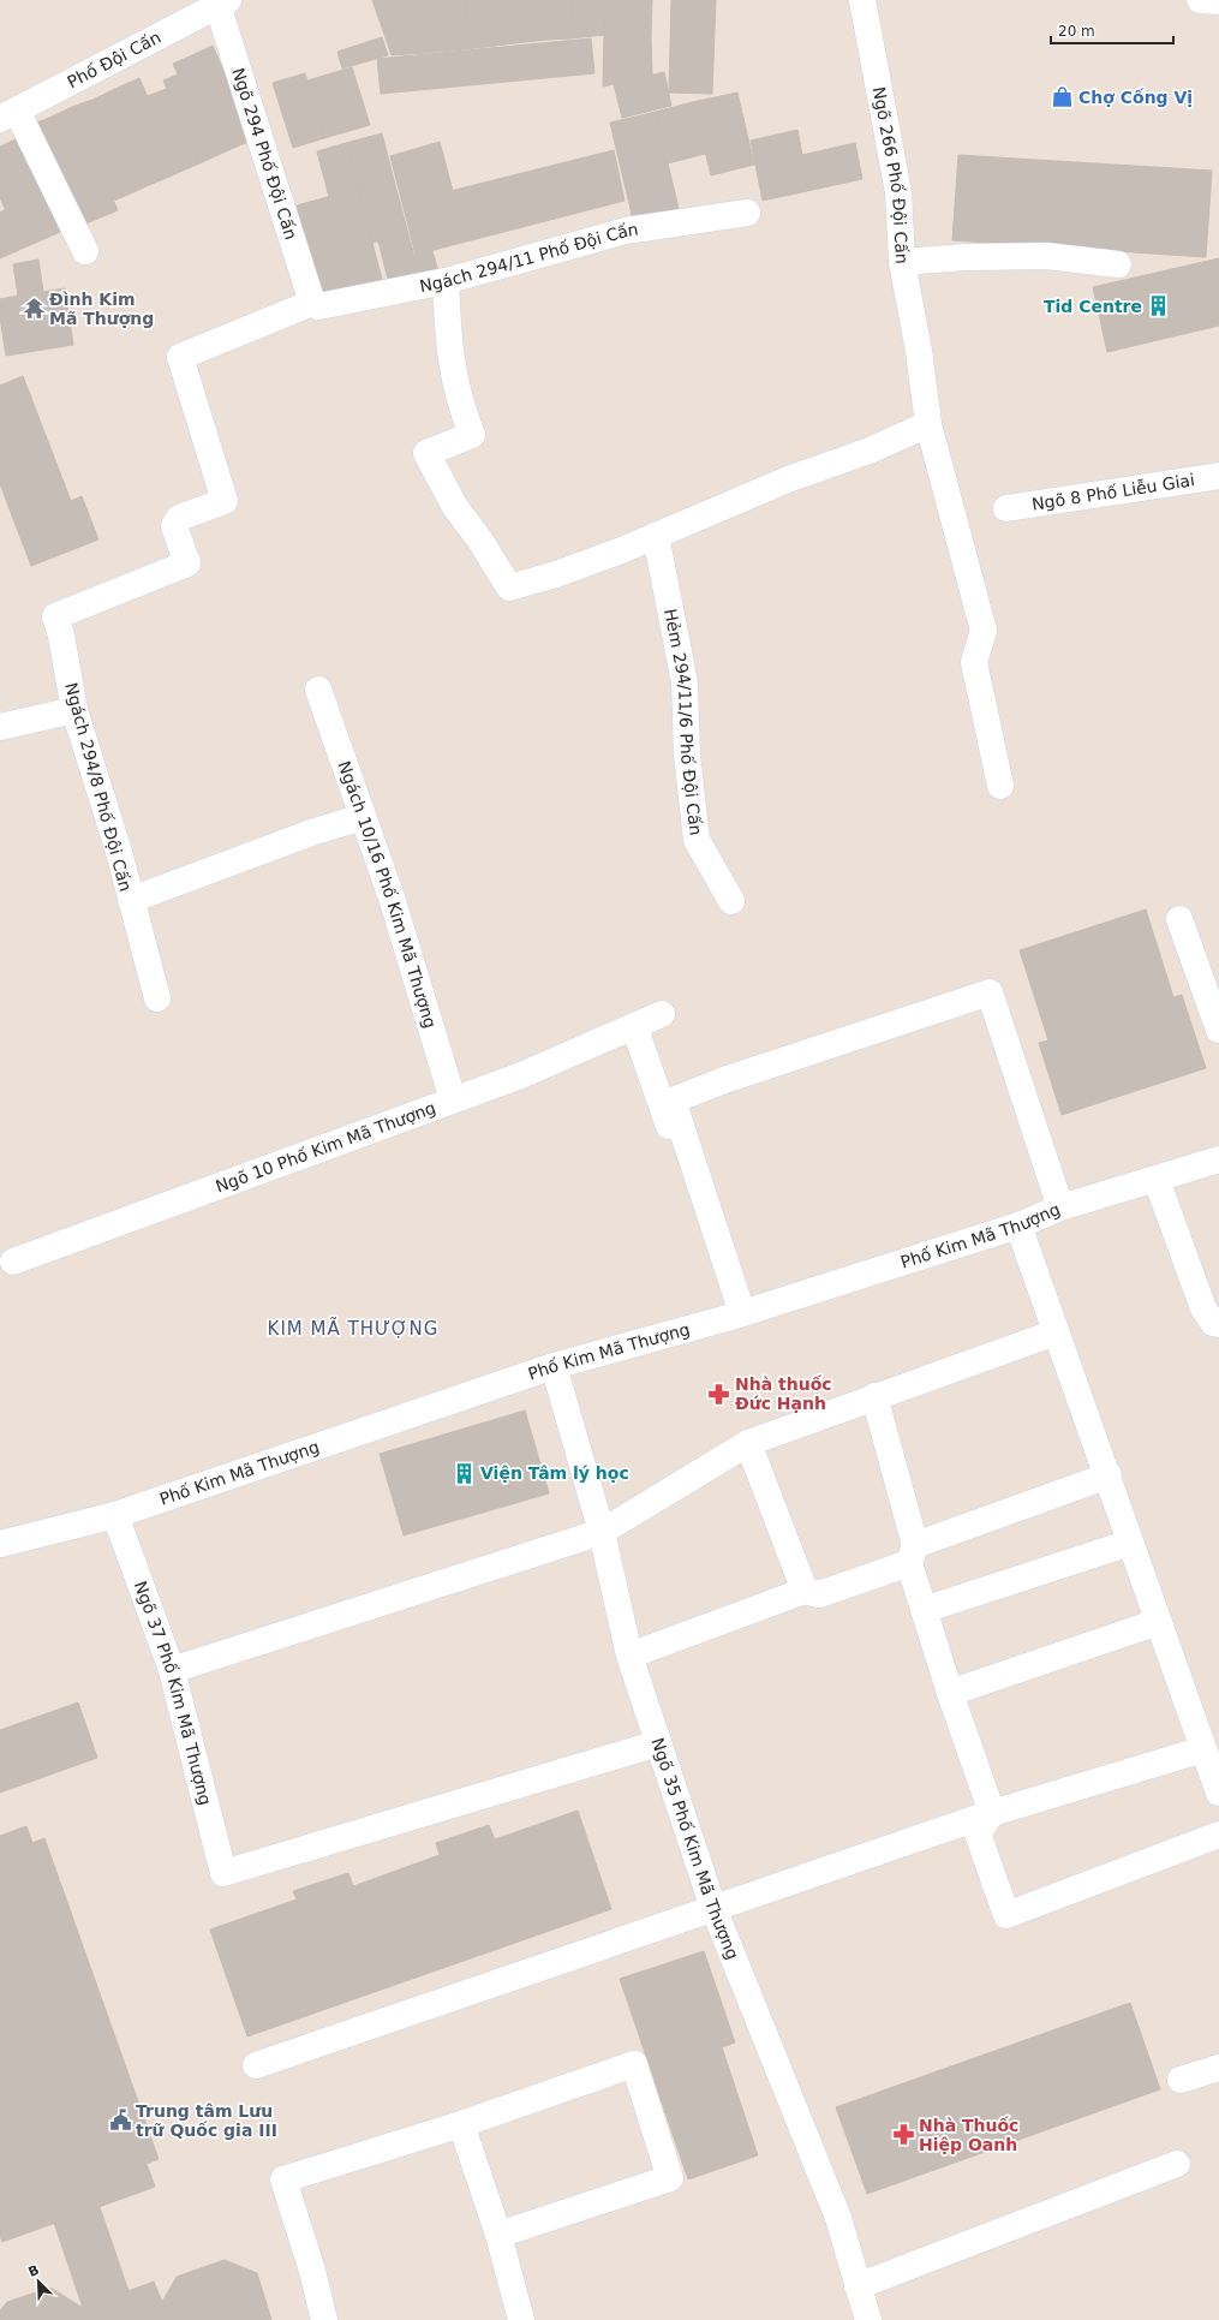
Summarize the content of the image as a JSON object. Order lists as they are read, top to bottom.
{
  "streets": {
    "street": [
      "Phố Đội Cấn",
      "Ngõ 294 Phố Đội Cấn",
      "Ngõ 266 Phố Đội Cấn",
      "Ngách 294/11 Phố Đội Cấn",
      "Ngõ 8 Phố Liễu Giai",
      "Hẻm 294/11/6 Phố Đội Cấn",
      "Ngách 294/8 Phố Đội Cấn",
      "Ngách 10/16 Phố Kim Mã Thượng",
      "Ngõ 10 Phố Kim Mã Thượng",
      "Phố Kim Mã Thượng",
      "Ngõ 37 Phố Kim Mã Thượng",
      "Ngõ 35 Phố Kim Mã Thượng"
    ]
  },
  "crossings": [
    ["Phố Đội Cấn", "Ngõ 294 Phố Đội Cấn"],
    ["Ngõ 294 Phố Đội Cấn", "Ngách 294/11 Phố Đội Cấn"],
    ["Ngõ 294 Phố Đội Cấn", "Ngách 294/8 Phố Đội Cấn"],
    ["Ngách 294/11 Phố Đội Cấn", "Ngách 294/8 Phố Đội Cấn"],
    ["Ngách 10/16 Phố Kim Mã Thượng", "Ngõ 10 Phố Kim Mã Thượng"],
    ["Phố Kim Mã Thượng", "Ngõ 37 Phố Kim Mã Thượng"],
    ["Phố Kim Mã Thượng", "Ngõ 35 Phố Kim Mã Thượng"],
    ["Ngõ 37 Phố Kim Mã Thượng", "Ngõ 35 Phố Kim Mã Thượng"]
  ],
  "districts": ["KIM MÃ THƯỢNG"],
  "places": {
    "shop": ["Chợ Cống Vị"],
    "building": ["Tid Centre", "Viện Tâm lý học"],
    "temple": ["Đình Kim Mã Thượng"],
    "pharmacy": ["Nhà thuốc Đức Hạnh", "Nhà Thuốc Hiệp Oanh"],
    "public building": ["Trung tâm Lưu trữ Quốc gia III"]
  },
  "scale_bar": "20 m",
  "north": "top left"
}
